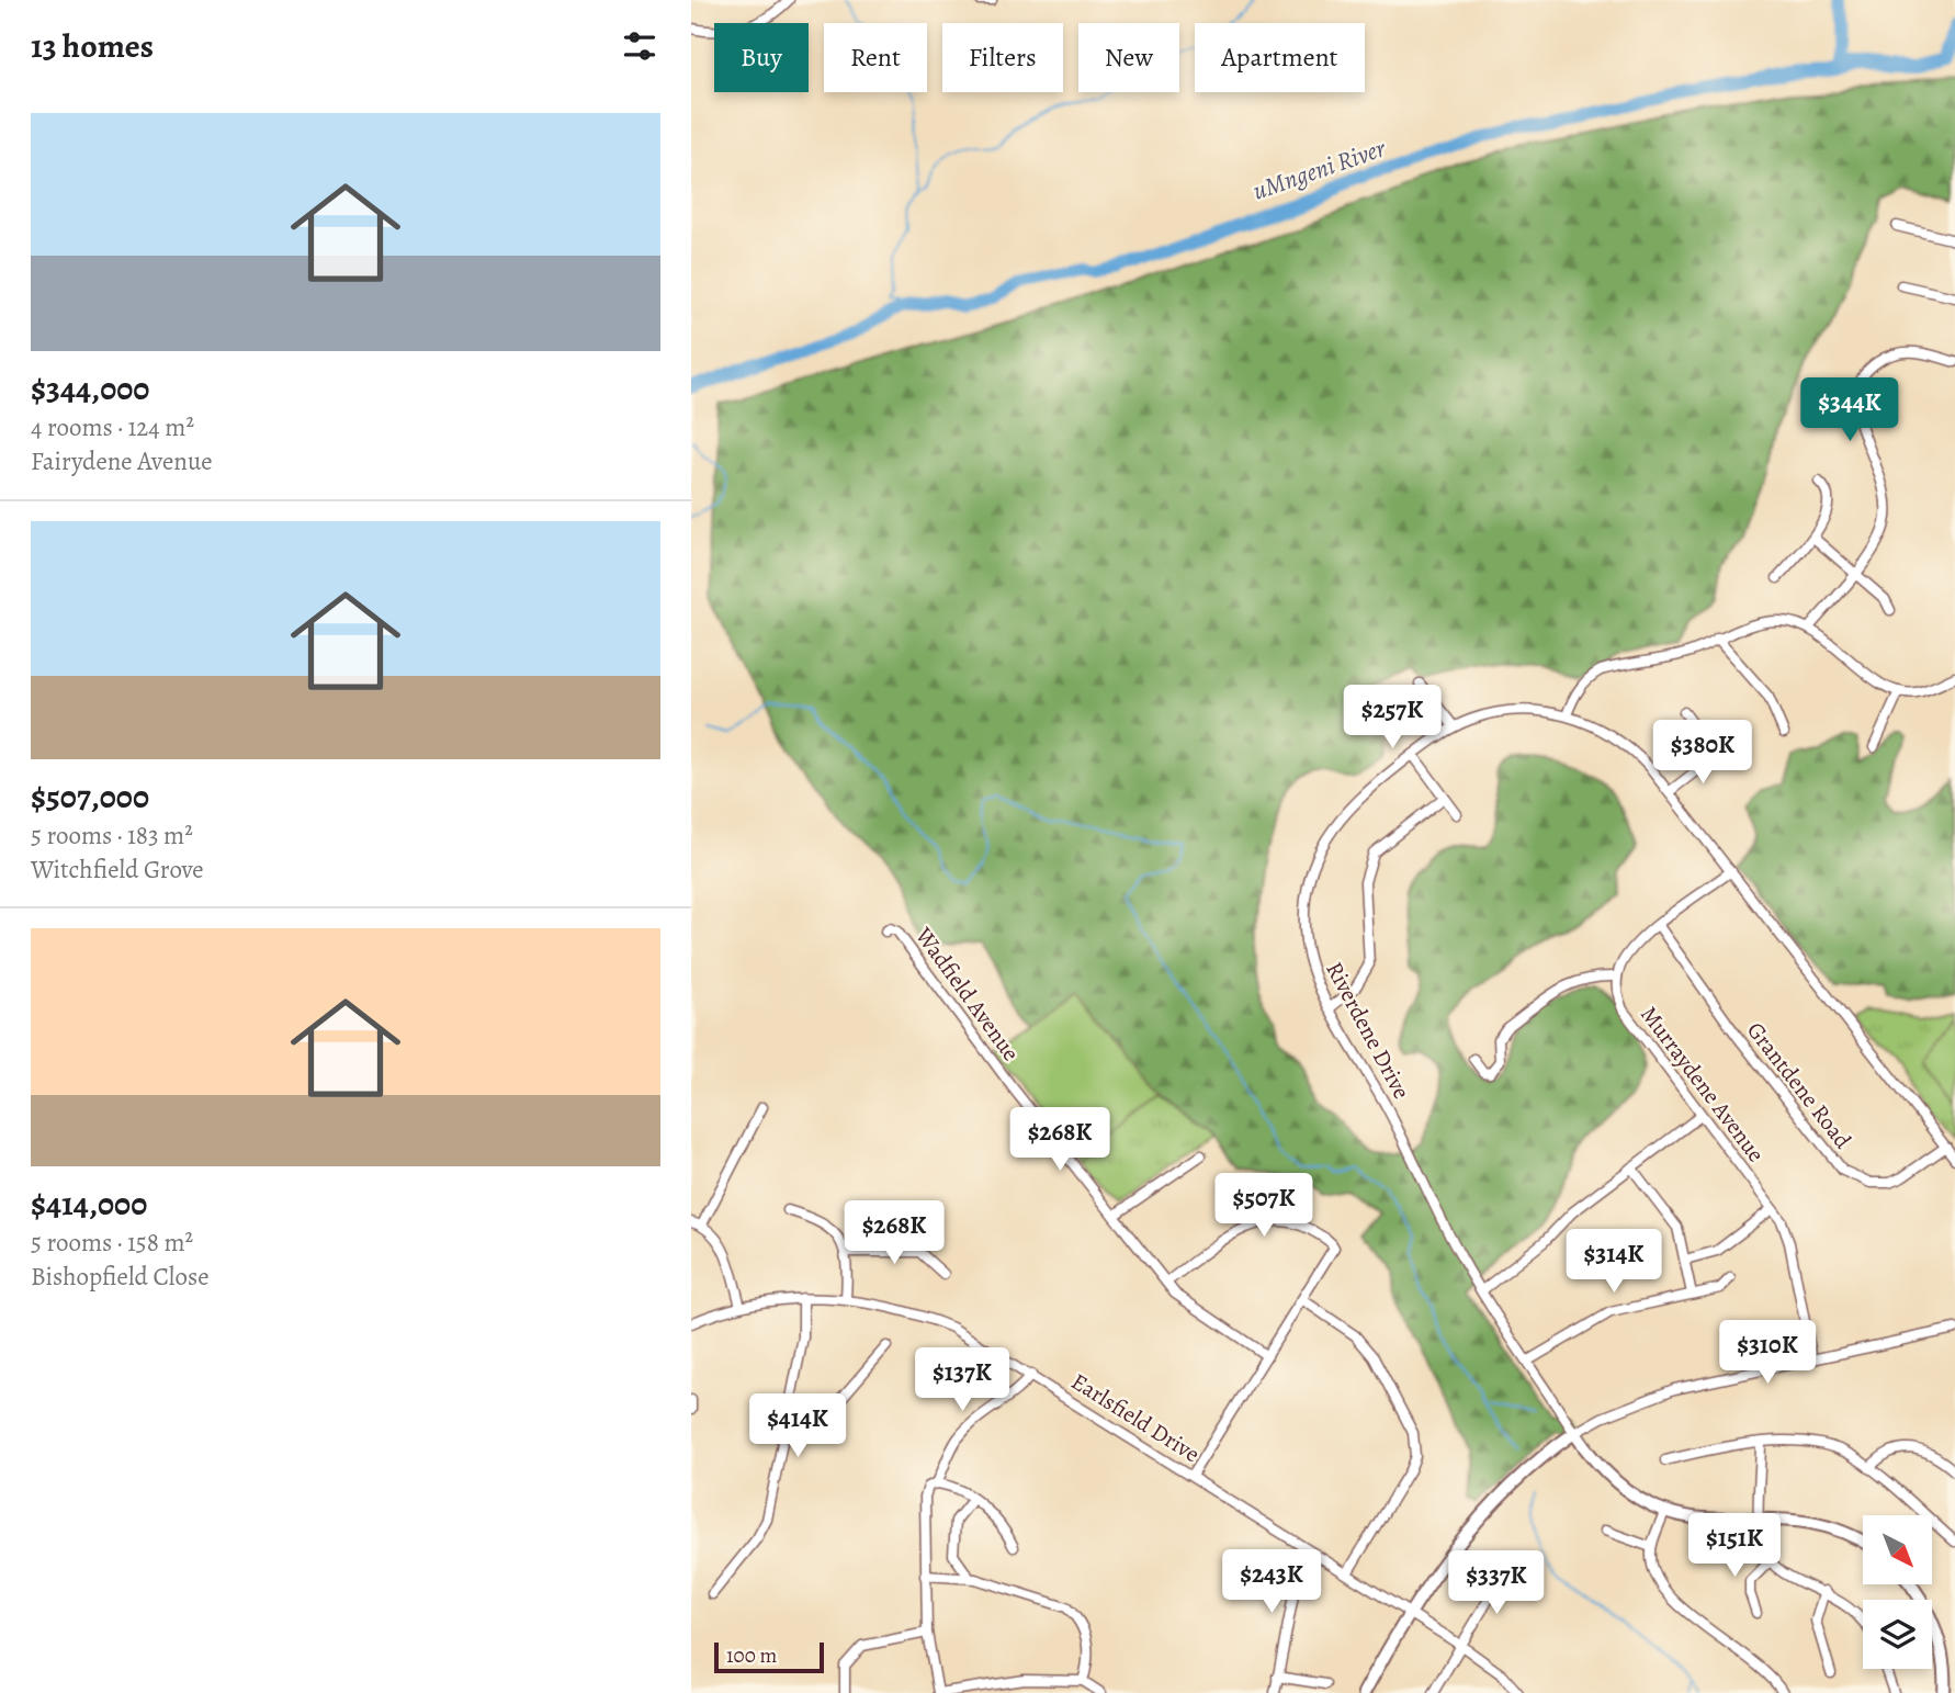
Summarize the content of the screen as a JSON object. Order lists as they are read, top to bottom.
{
  "streets": {
    "street": [
      "Wadfield Avenue",
      "Riverdene Drive",
      "Murraydene Avenue",
      "Grantdene Road",
      "Earlsfield Drive"
    ]
  },
  "crossings": [
    ["Riverdene Drive", "Grantdene Road"]
  ],
  "water": ["uMngeni River"],
  "scale_bar": "100 m",
  "north": "bottom right",
  "page": {
    "heading": "13 homes",
    "chip": [
      "Buy",
      "Rent",
      "Filters",
      "New",
      "Apartment"
    ],
    "list": [
      {
        "name": "$344,000",
        "note": "4 rooms · 124 m² · Fairydene Avenue"
      },
      {
        "name": "$507,000",
        "note": "5 rooms · 183 m² · Witchfield Grove"
      },
      {
        "name": "$414,000",
        "note": "5 rooms · 158 m² · Bishopfield Close"
      }
    ],
    "price": [
      "$344K",
      "$257K",
      "$380K",
      "$268K",
      "$507K",
      "$268K",
      "$314K",
      "$310K",
      "$137K",
      "$414K",
      "$151K",
      "$243K",
      "$337K"
    ],
    "scale": "100 m"
  }
}
